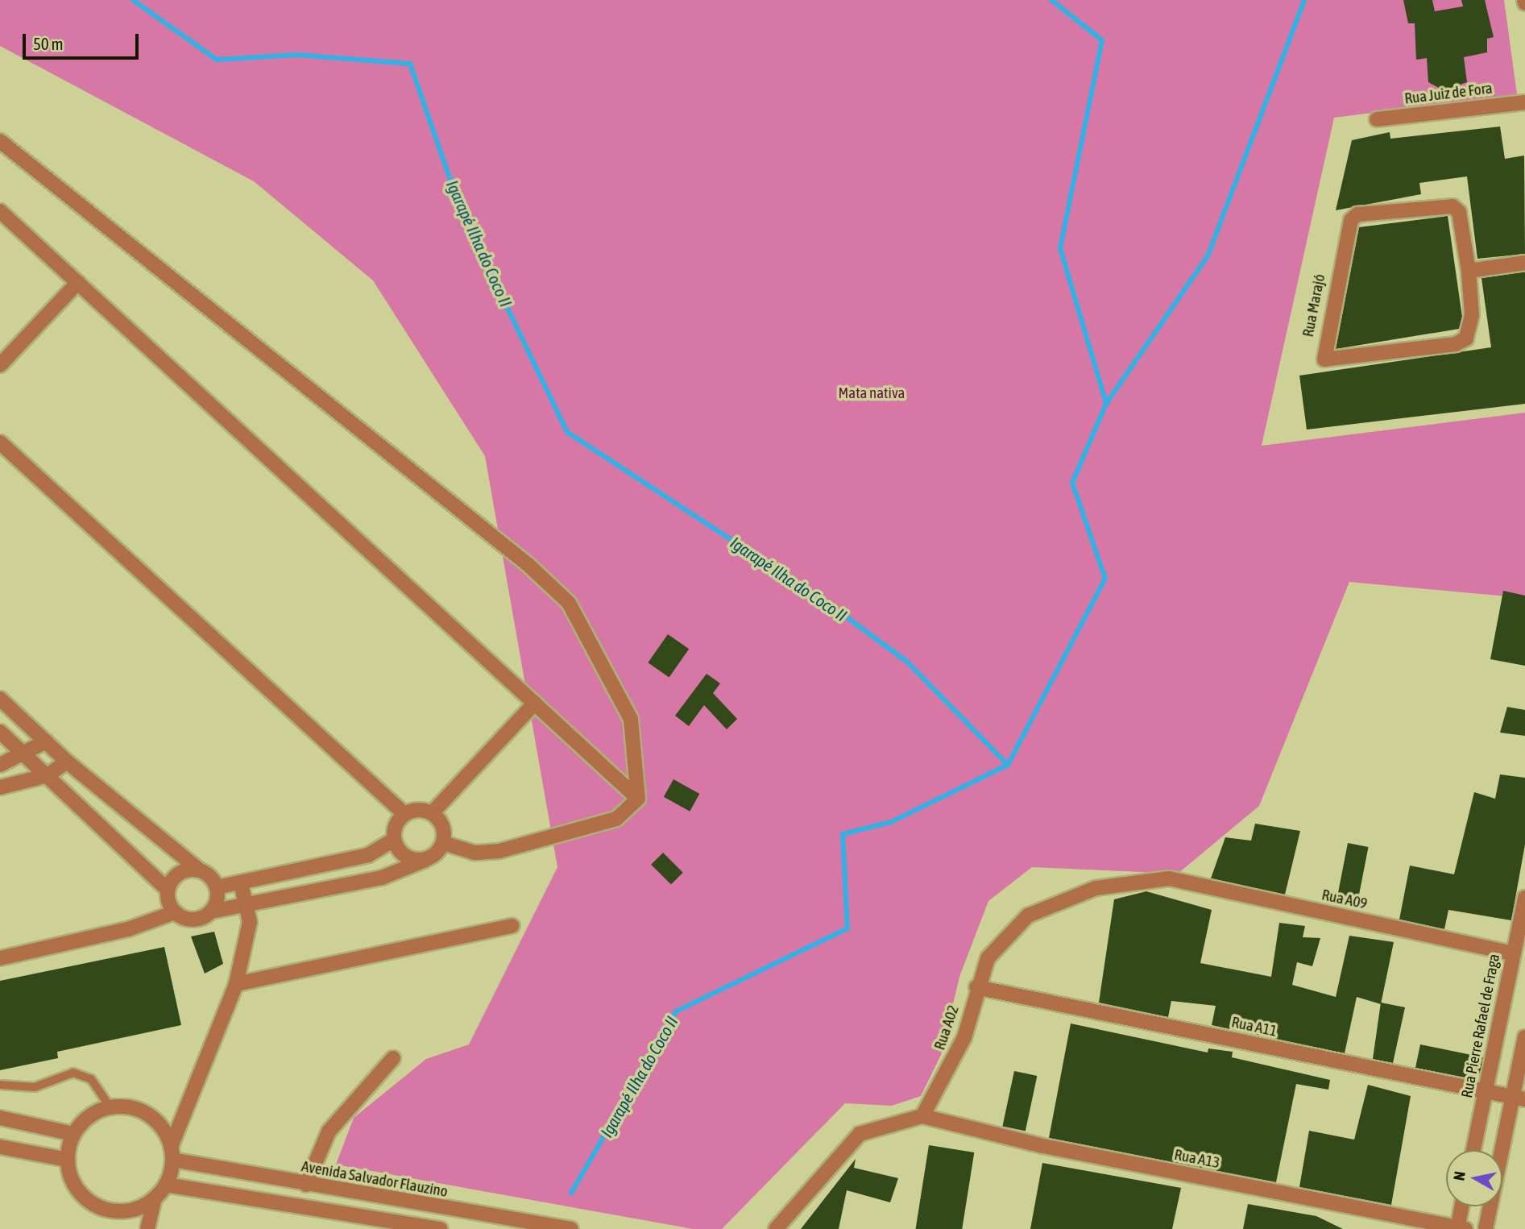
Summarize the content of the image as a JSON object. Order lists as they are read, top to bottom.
{
  "streets": {
    "street": [
      "Rua Juiz de Fora",
      "Rua Marajó",
      "Rua A09",
      "Rua Pierre Rafael de Fraga",
      "Rua A11",
      "Rua A02",
      "Rua A13",
      "Avenida Salvador Flauzino"
    ]
  },
  "crossings": [
    ["Rua A09", "Rua Pierre Rafael de Fraga"],
    ["Rua A09", "Rua A02"],
    ["Rua Pierre Rafael de Fraga", "Rua A11"],
    ["Rua A11", "Rua A02"],
    ["Rua A02", "Rua A13"]
  ],
  "water": ["Igarapé Ilha do Coco II"],
  "parks": ["Mata nativa"],
  "scale_bar": "50 m",
  "north": "left"
}
